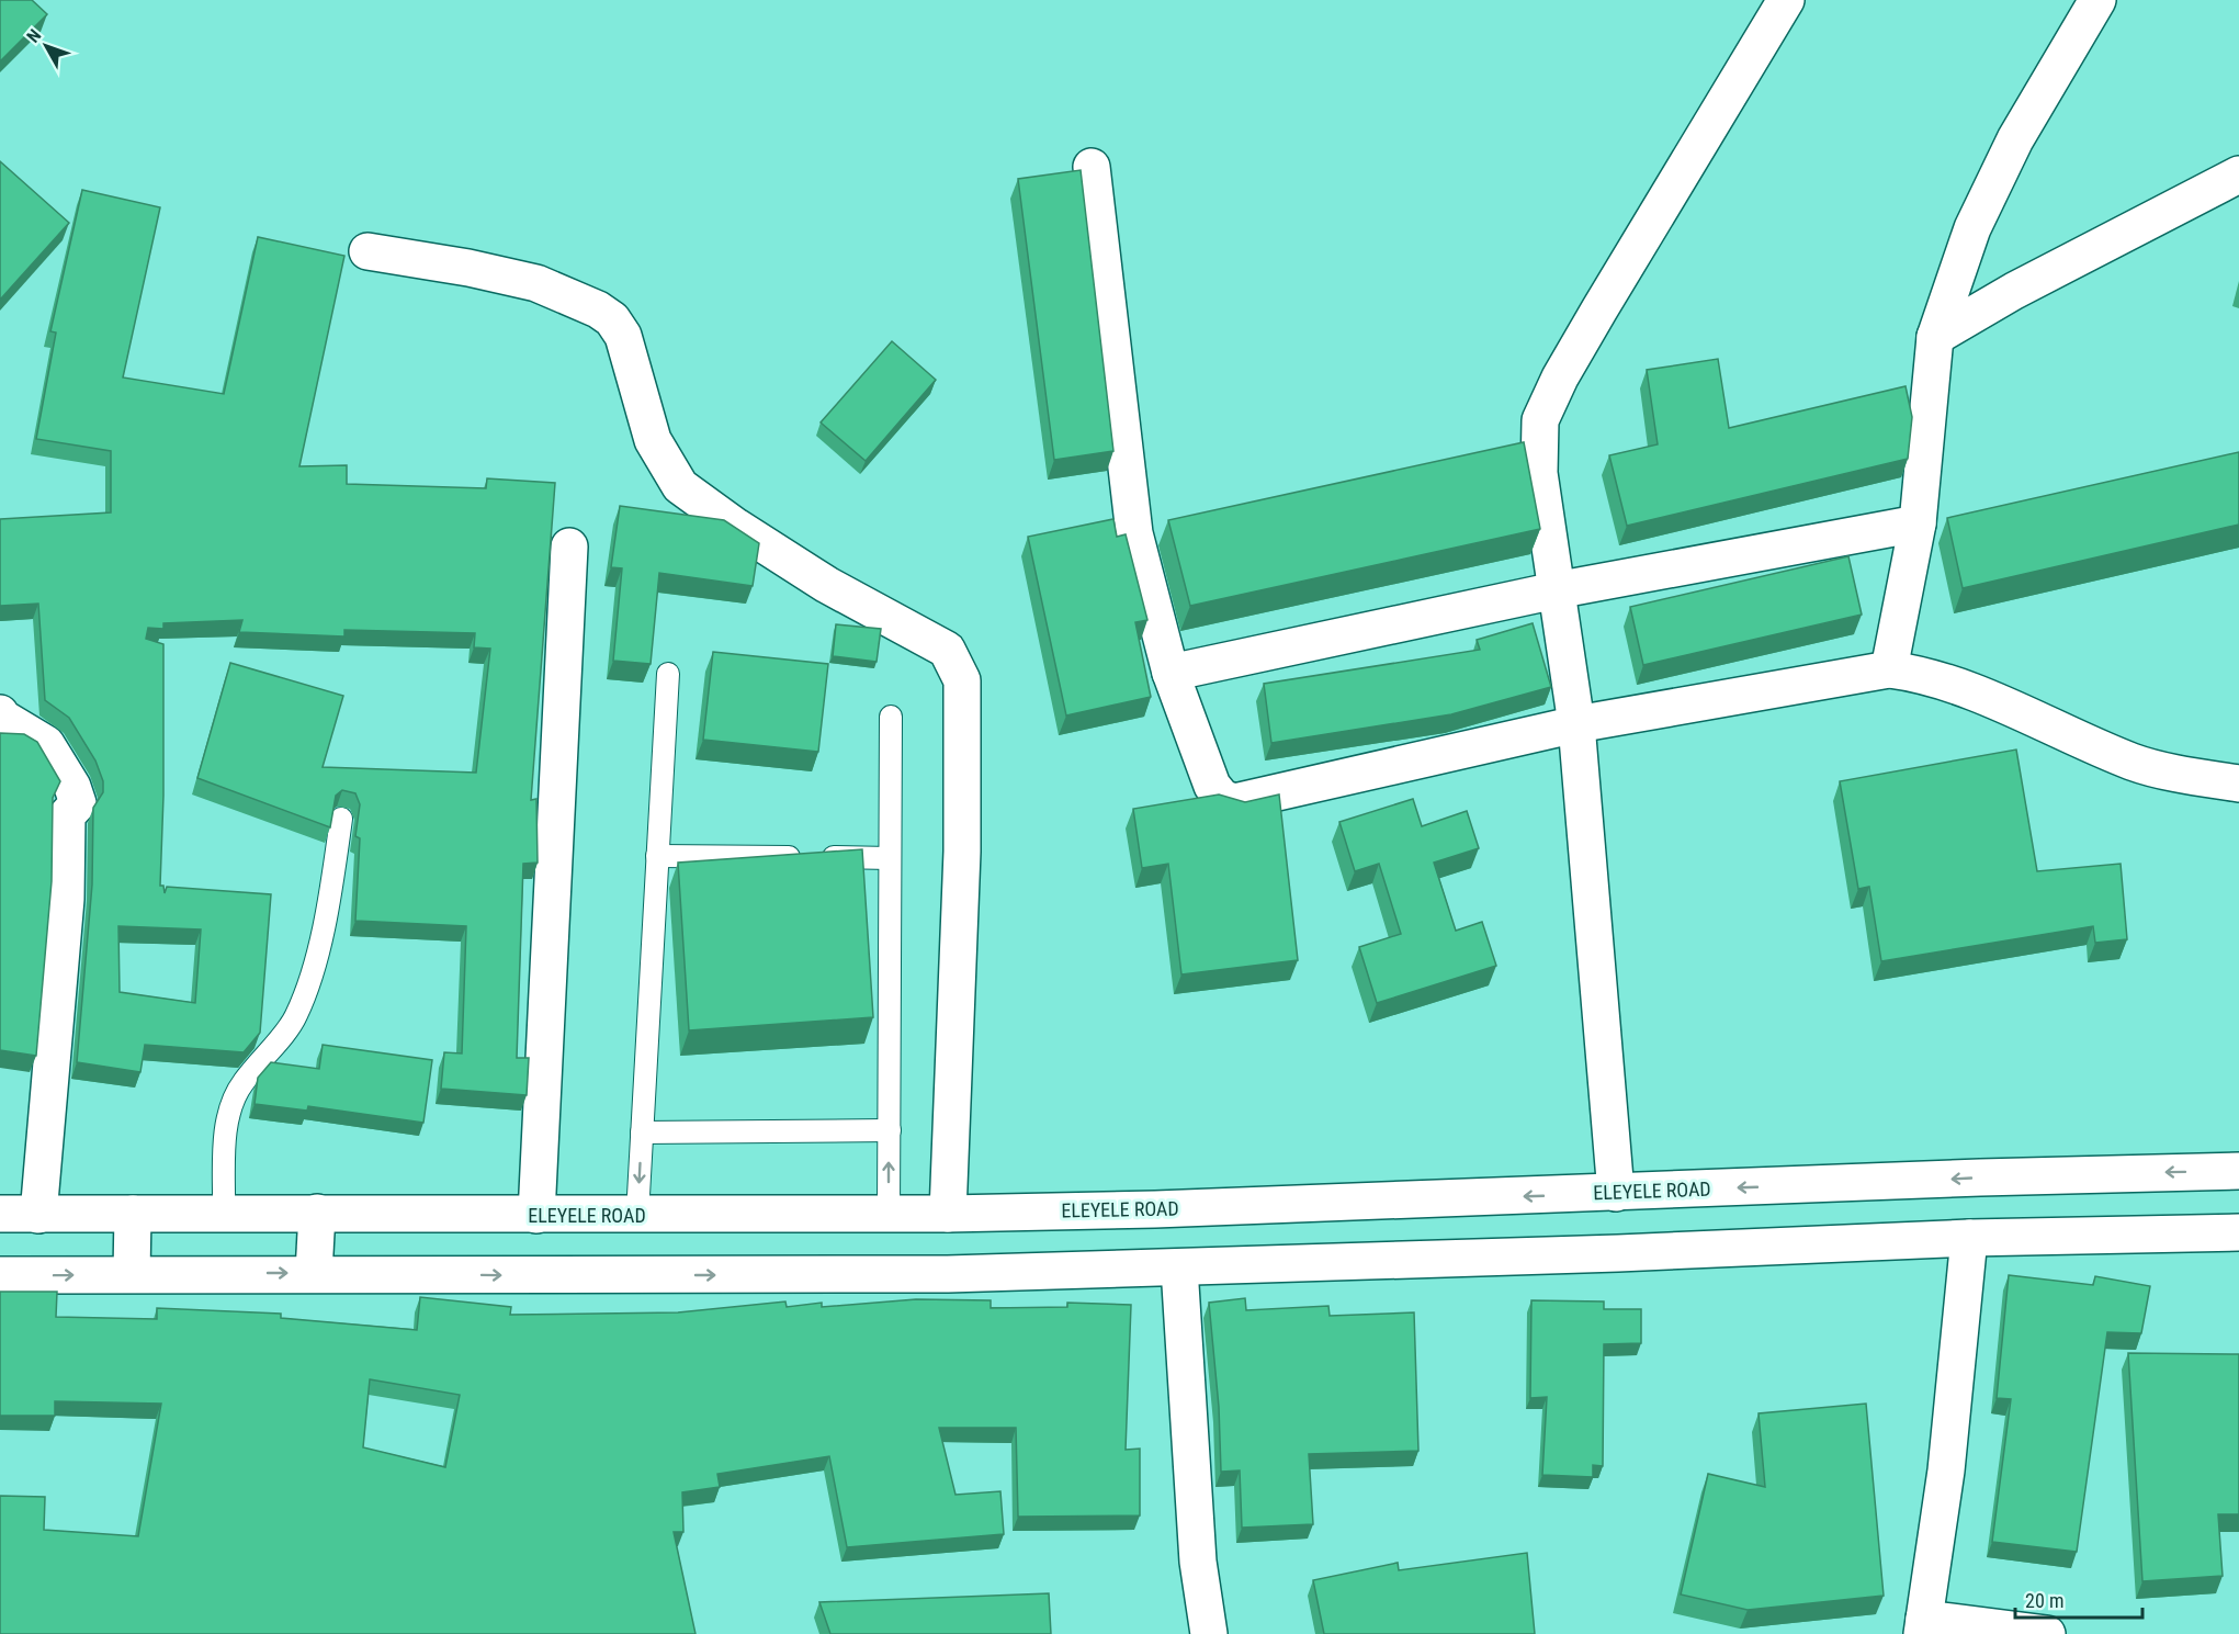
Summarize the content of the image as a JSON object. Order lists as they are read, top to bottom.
{
  "streets": {
    "street": ["ELEYELE ROAD"]
  },
  "scale_bar": "20 m",
  "north": "top left"
}
